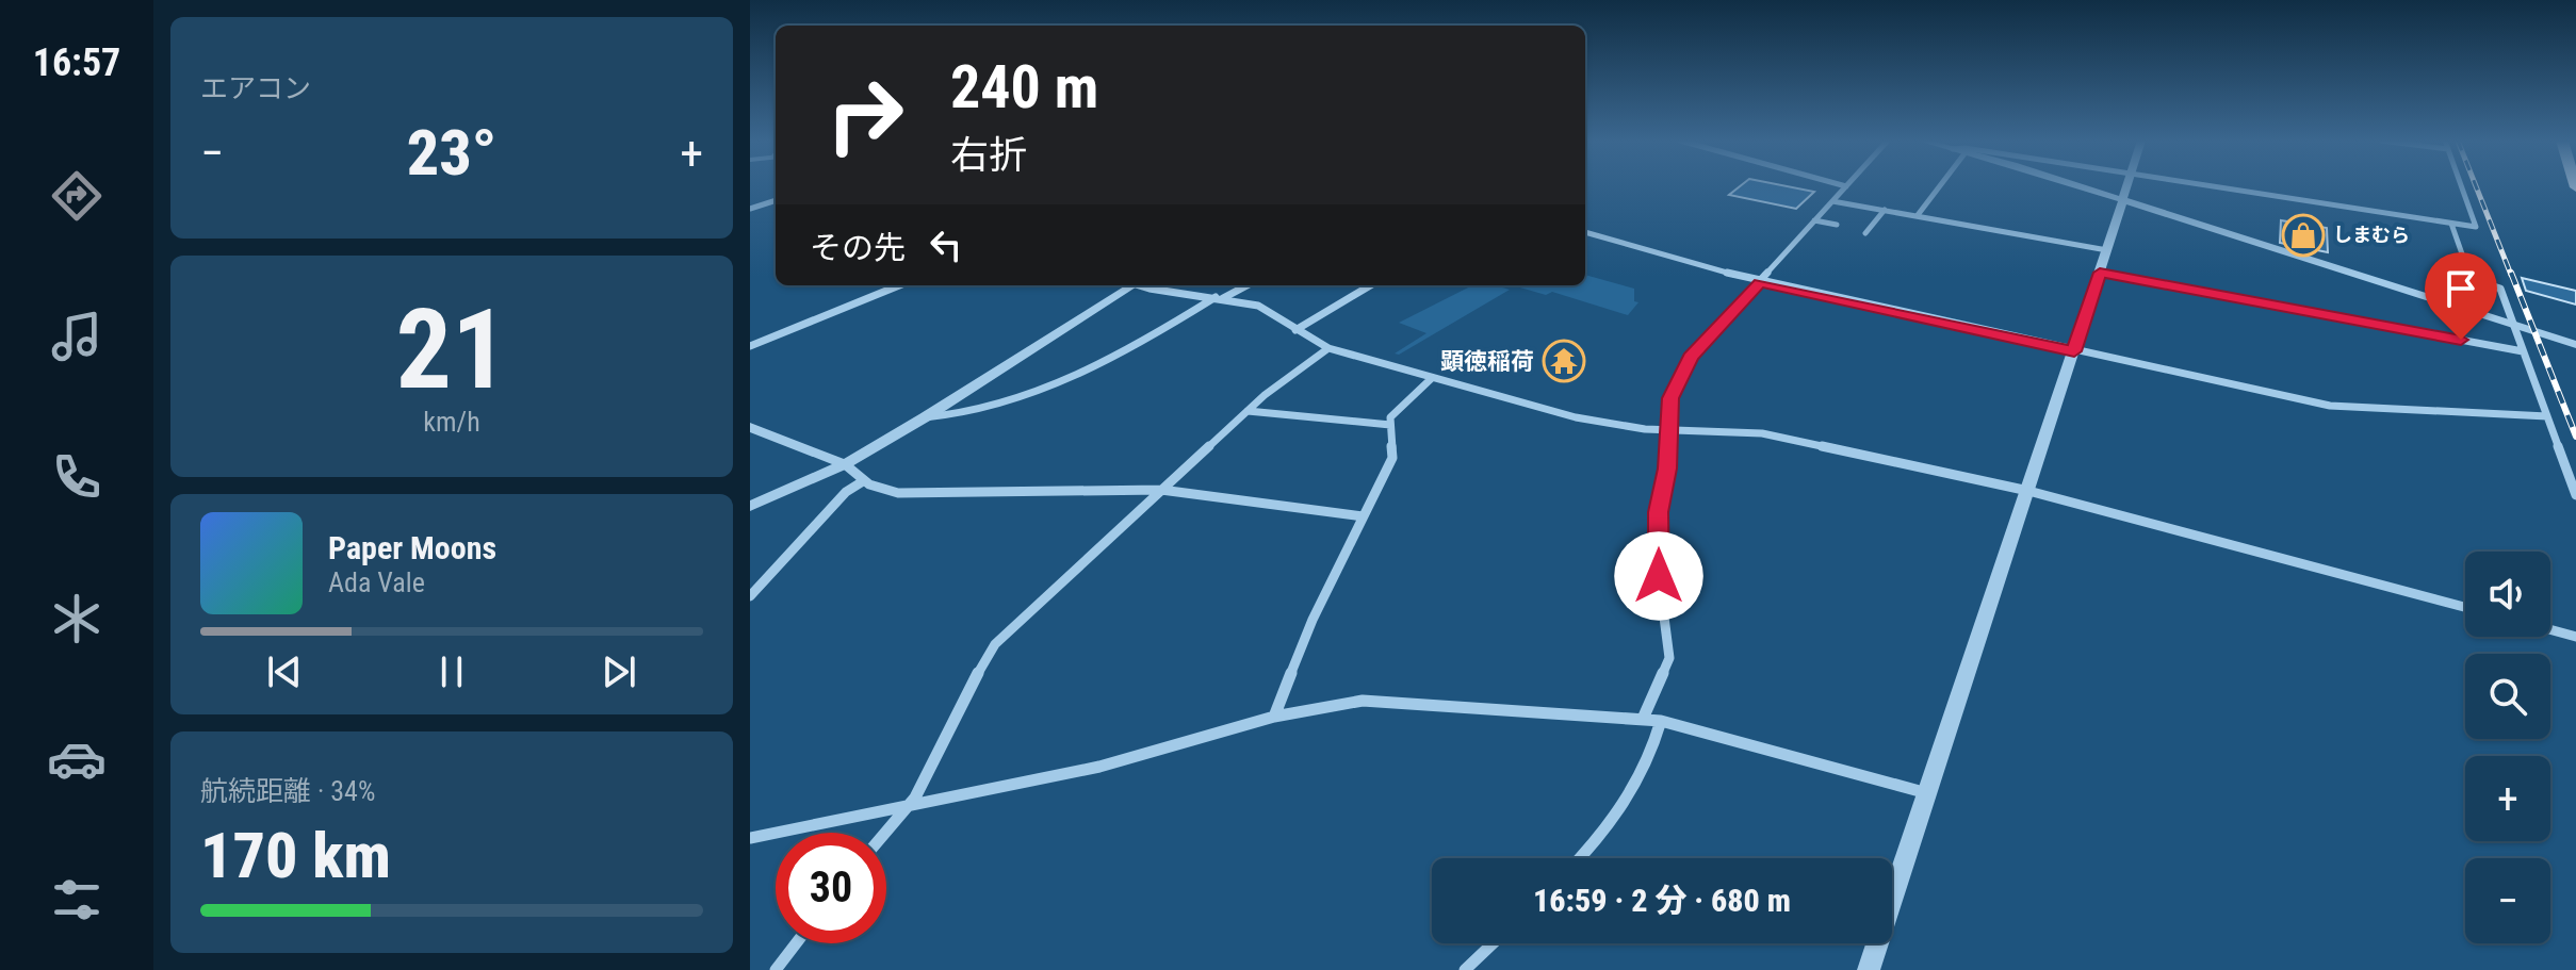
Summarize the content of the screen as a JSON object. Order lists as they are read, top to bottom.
{
  "places": {
    "shop": ["しまむら"],
    "temple": ["顕徳稲荷"]
  },
  "page": {
    "tabs": "16:57",
    "tile": [
      "エアコン",
      ["21", "km/h"],
      ["航続距離 · 34%", "170 km"]
    ],
    "turn": ["240 m", "右折"],
    "heat": ["−", "23°", "+"],
    "then": "その先",
    "song": ["Paper Moons", "Ada Vale"],
    "map_buttons": ["+", "−"],
    "limit": "30",
    "trip": "16:59 · 2 分 · 680 m"
  }
}
